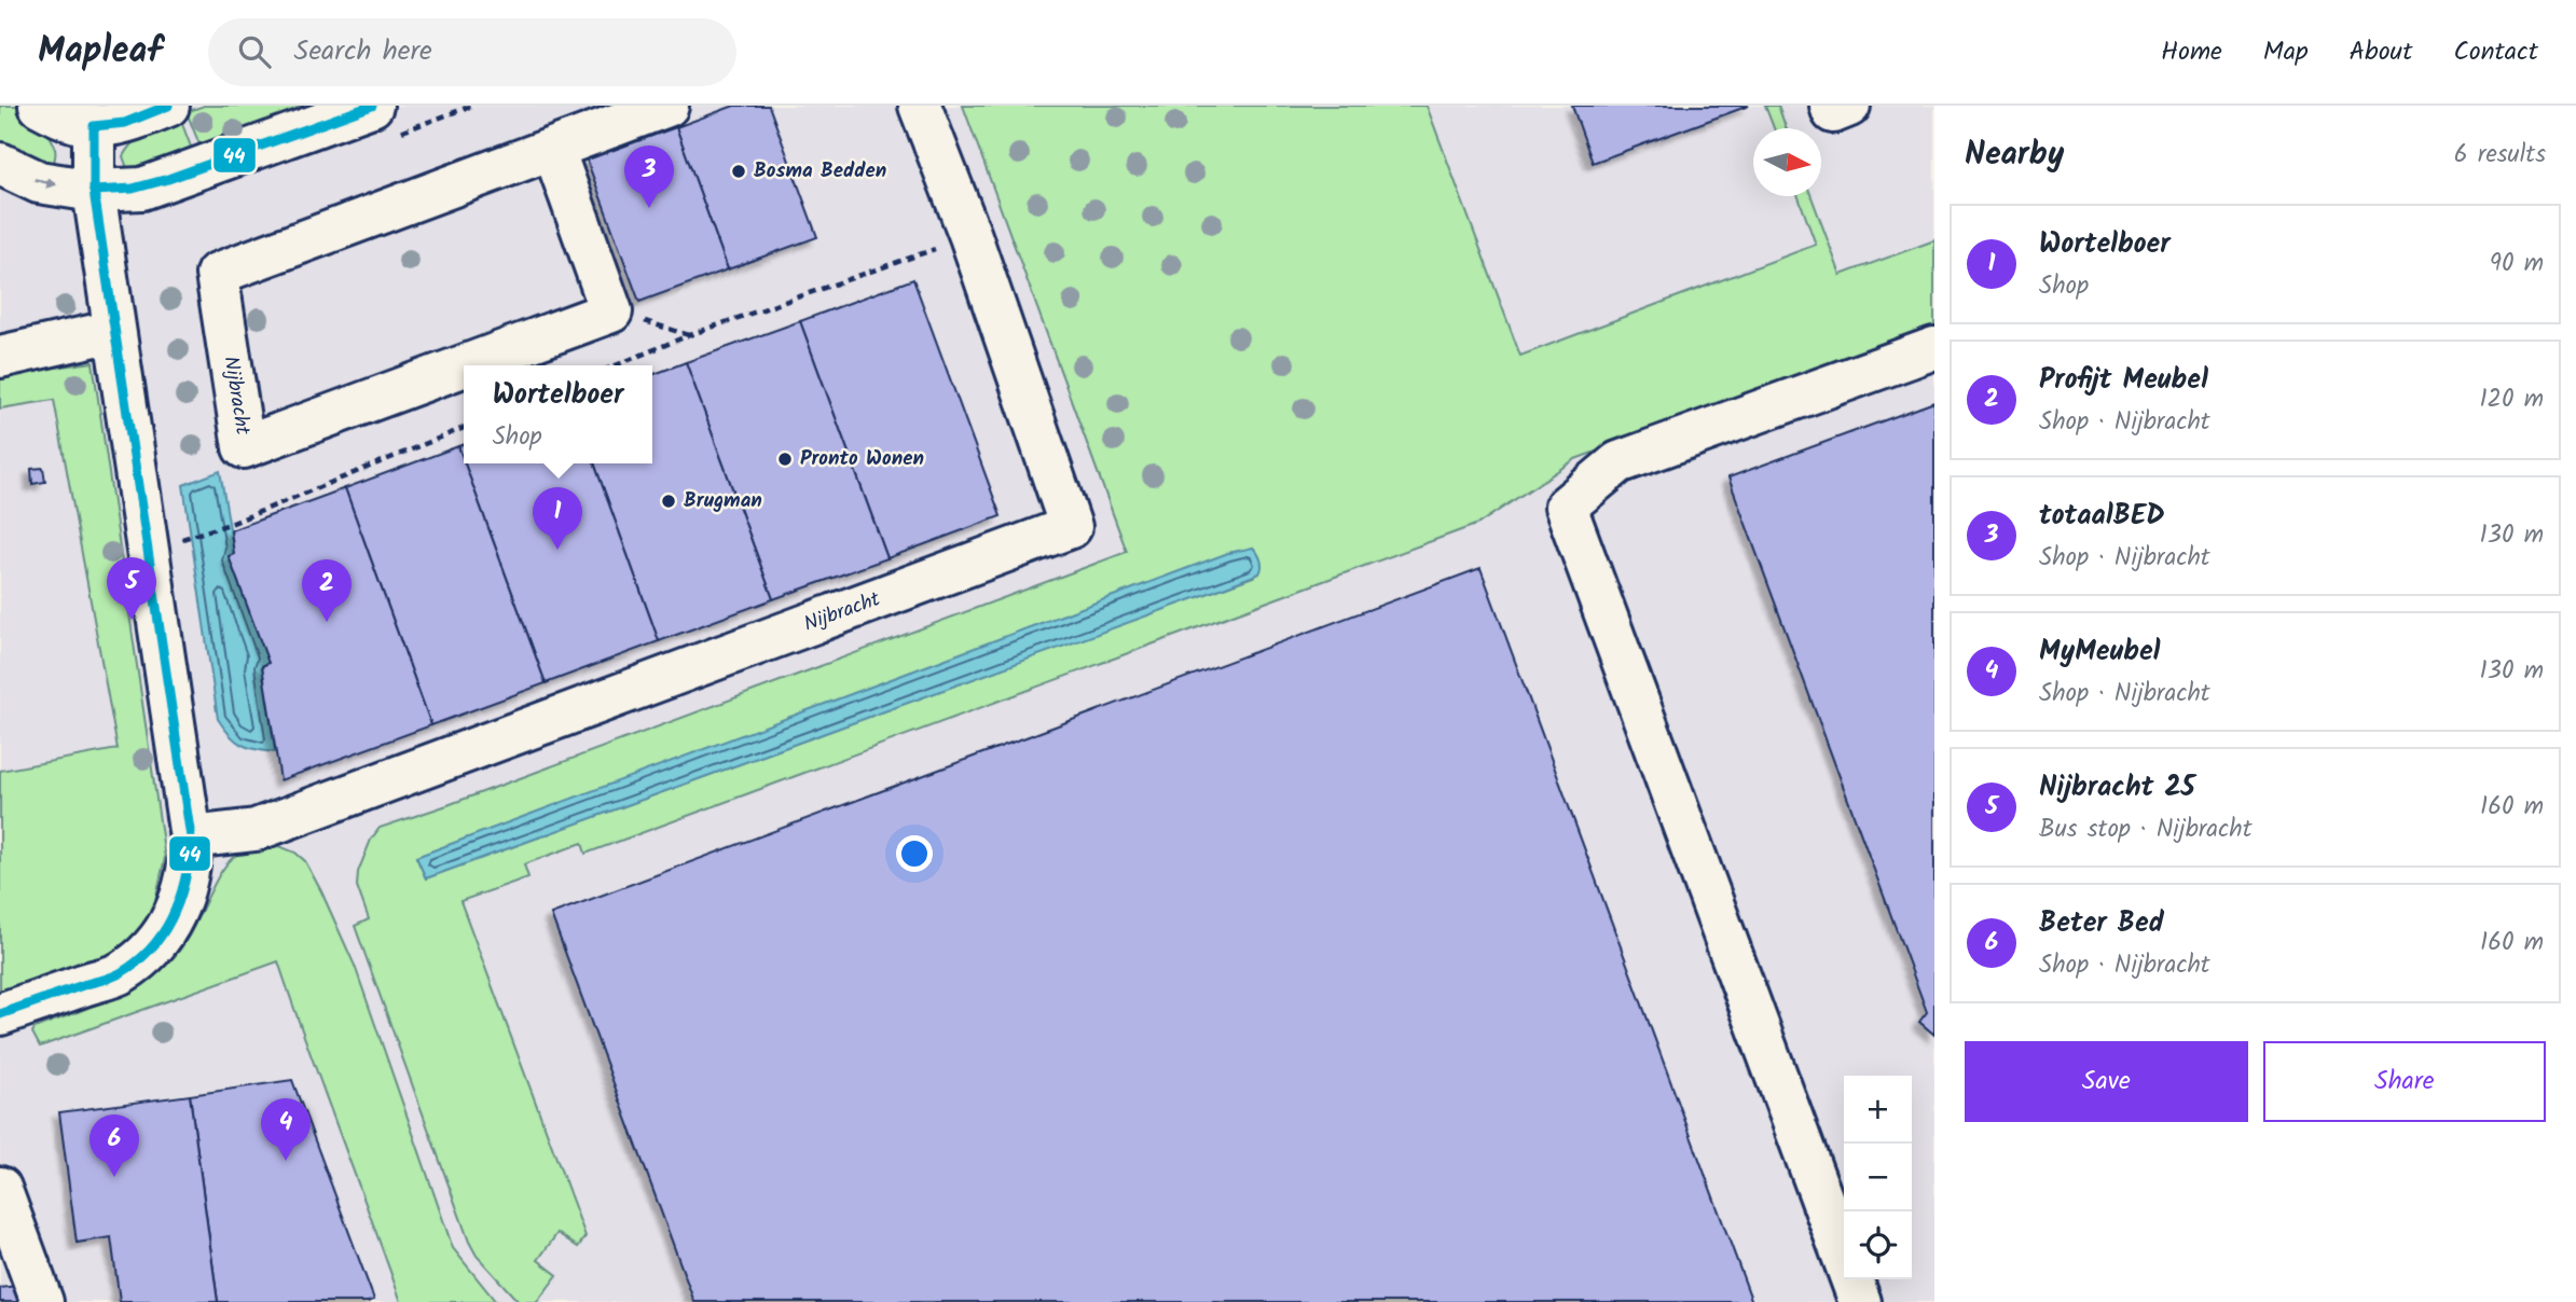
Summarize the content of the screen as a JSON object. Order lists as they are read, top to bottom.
{
  "streets": {
    "street": ["Nijbracht"]
  },
  "places": ["Bosma Bedden", "Pronto Wonen", "Brugman"],
  "lines": ["transit line 44"],
  "north": "right",
  "page": {
    "header": "Mapleaf",
    "search": "Search here",
    "nav": [
      "Home",
      "Map",
      "About",
      "Contact"
    ],
    "heading": ["Nearby", "6 results"],
    "pins": [
      "3",
      "1",
      "5",
      "2",
      "4",
      "6"
    ],
    "list": [
      {
        "mark": "1",
        "name": "Wortelboer",
        "note": "Shop",
        "value": "90 m"
      },
      {
        "mark": "2",
        "name": "Profijt Meubel",
        "note": "Shop · Nijbracht",
        "value": "120 m"
      },
      {
        "mark": "3",
        "name": "totaalBED",
        "note": "Shop · Nijbracht",
        "value": "130 m"
      },
      {
        "mark": "4",
        "name": "MyMeubel",
        "note": "Shop · Nijbracht",
        "value": "130 m"
      },
      {
        "mark": "5",
        "name": "Nijbracht 25",
        "note": "Bus stop · Nijbracht",
        "value": "160 m"
      },
      {
        "mark": "6",
        "name": "Beter Bed",
        "note": "Shop · Nijbracht",
        "value": "160 m"
      }
    ],
    "popup": ["Wortelboer", "Shop"],
    "buttons": ["Save", "Share"],
    "map_buttons": ["+", "−"]
  }
}
